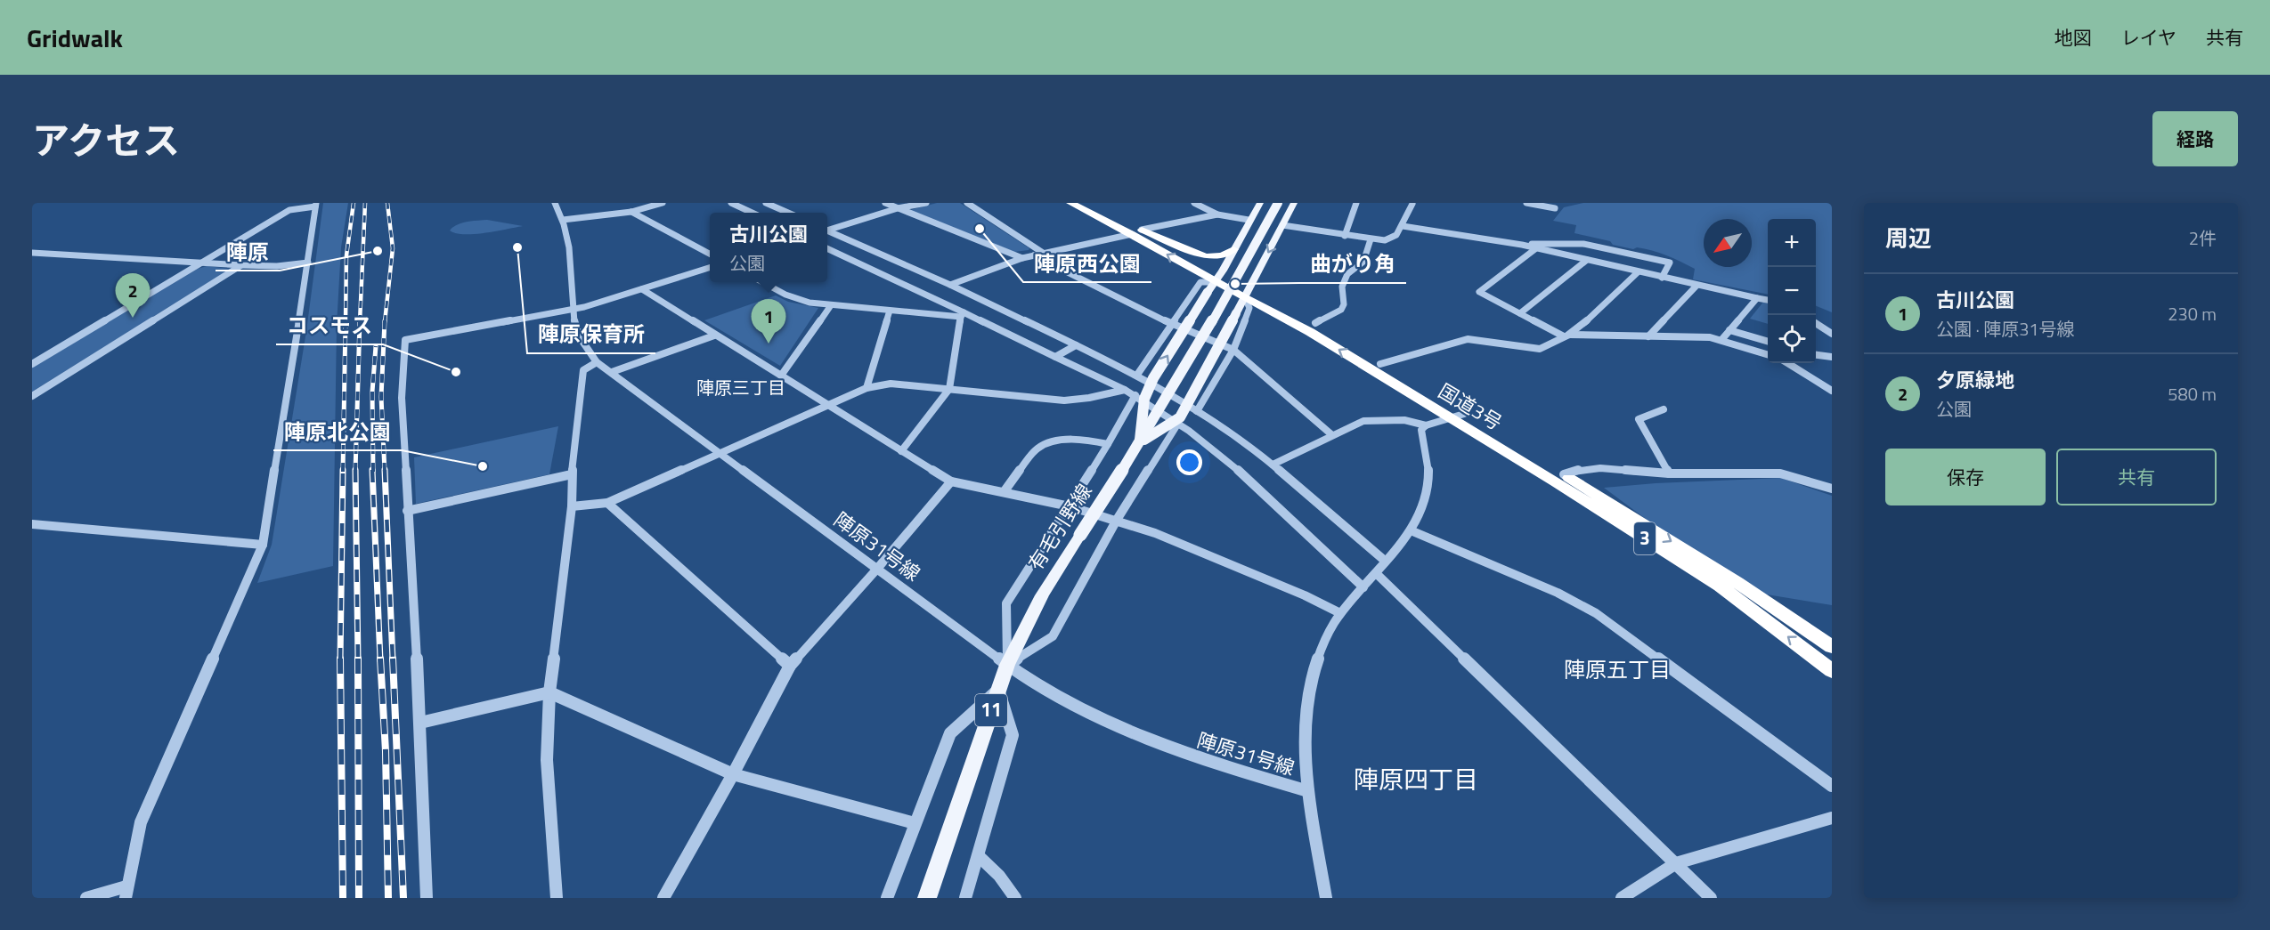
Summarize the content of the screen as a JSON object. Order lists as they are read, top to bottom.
{
  "streets": {
    "highway": ["国道3号", "3"],
    "main road": ["有毛引野線", "11"],
    "street": ["陣原31号線"]
  },
  "crossings": [
    ["有毛引野線", "陣原31号線"]
  ],
  "districts": ["陣原三丁目", "陣原五丁目", "陣原四丁目"],
  "places": [
    "陣原西公園",
    "陣原保育所",
    "陣原",
    "曲がり角",
    "コスモス",
    "陣原北公園"
  ],
  "north": "bottom left",
  "page": {
    "header": "Gridwalk",
    "nav": ["地図", "レイヤ", "共有"],
    "title": "アクセス",
    "buttons": [
      "経路",
      ["保存", "共有"]
    ],
    "heading": ["周辺", "2件"],
    "popup": ["古川公園", "公園"],
    "map_buttons": ["+", "−"],
    "list": [
      {
        "mark": "1",
        "name": "古川公園",
        "note": "公園 · 陣原31号線",
        "value": "230 m"
      },
      {
        "mark": "2",
        "name": "夕原緑地",
        "note": "公園",
        "value": "580 m"
      }
    ],
    "pins": ["2", "1"]
  }
}
